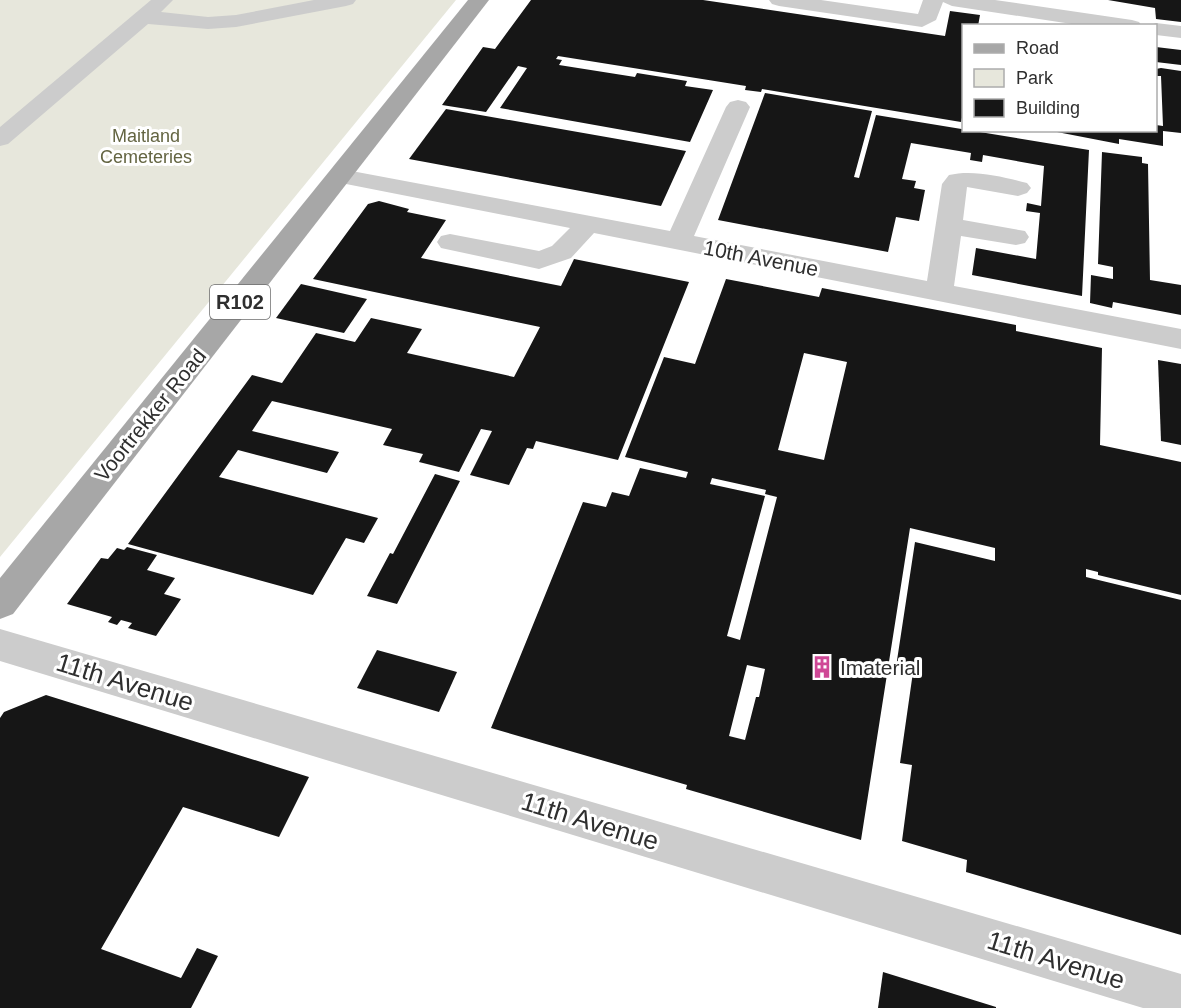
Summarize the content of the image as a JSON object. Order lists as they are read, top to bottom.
{
  "streets": {
    "main road": ["R102", "Voortrekker Road"],
    "street": ["10th Avenue", "11th Avenue"]
  },
  "crossings": [
    ["10th Avenue", "Voortrekker Road"]
  ],
  "parks": ["Maitland Cemeteries"],
  "places": {
    "building": ["Imaterial"]
  },
  "legend": ["Road", "Park", "Building"]
}
